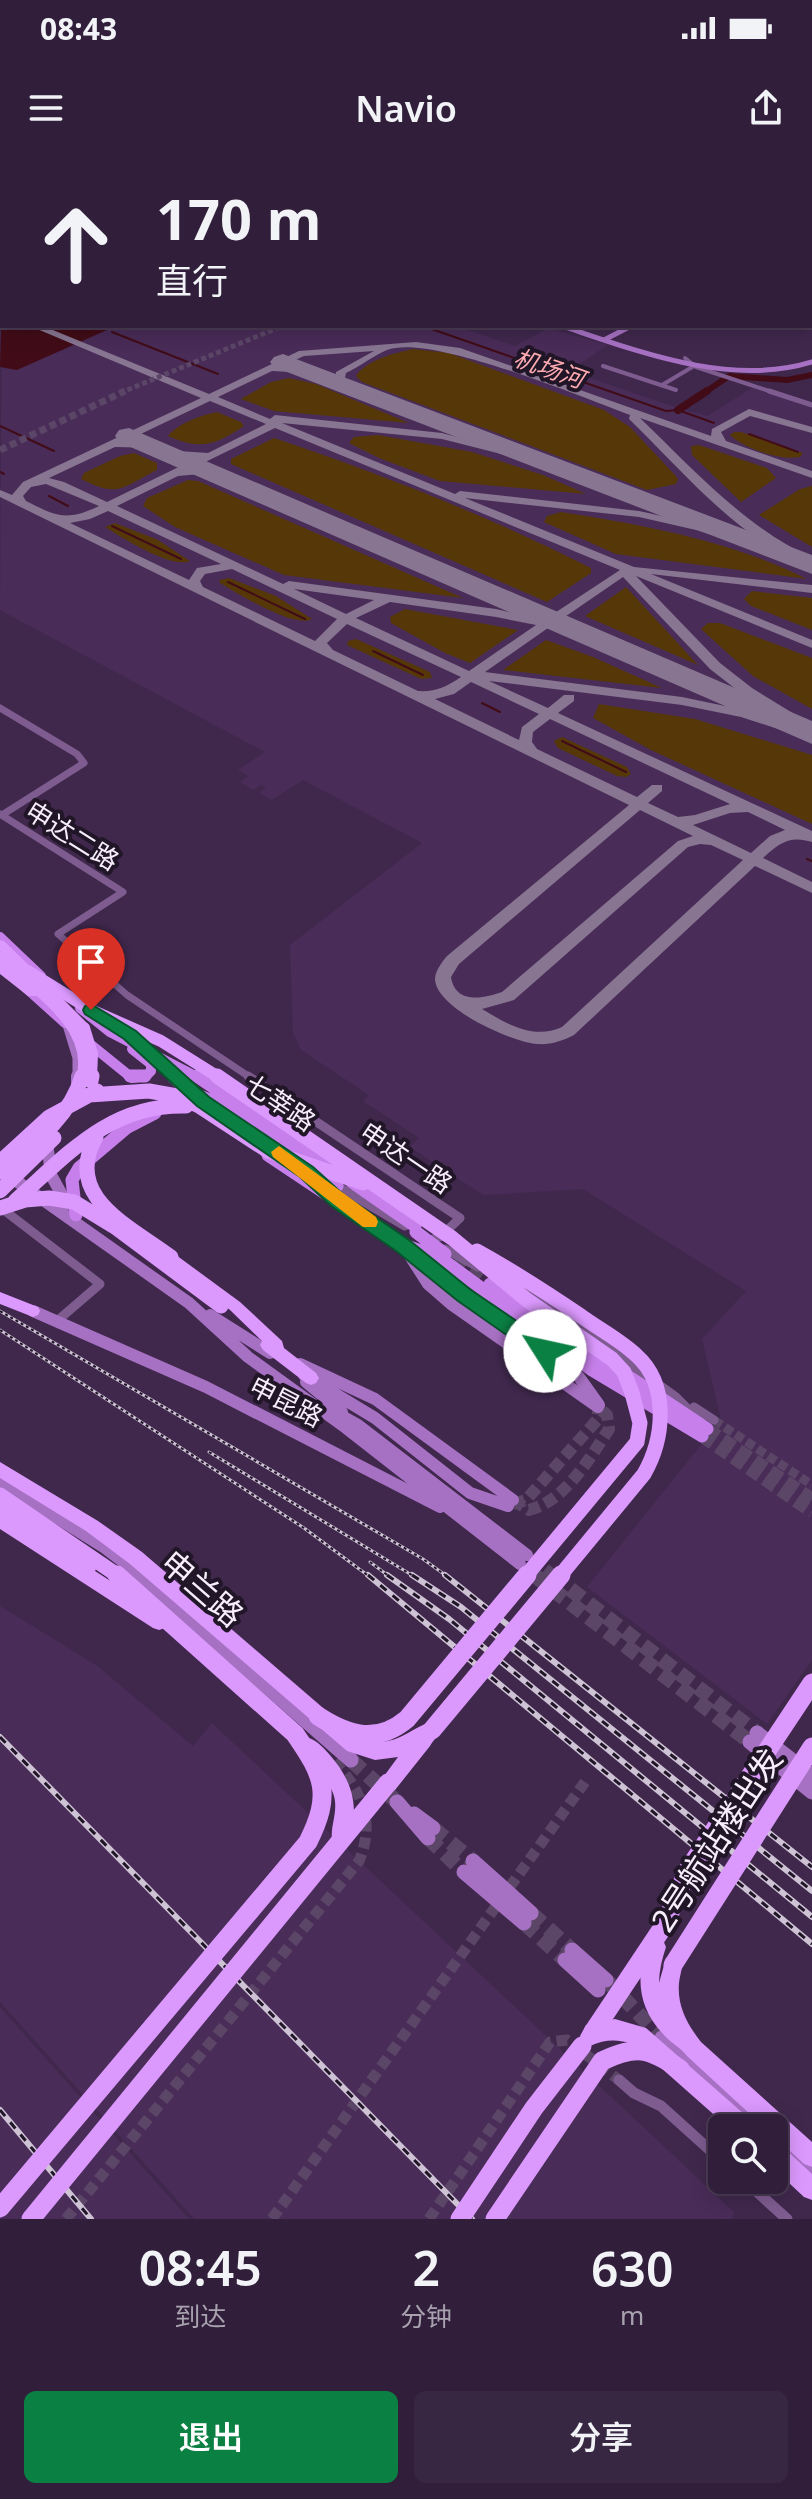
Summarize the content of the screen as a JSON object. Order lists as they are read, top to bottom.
{
  "streets": {
    "highway": ["2号航站楼出发"],
    "main road": ["七莘路", "申昆路", "申兰路"],
    "street": ["申达二路", "申达一路"]
  },
  "crossings": [
    ["申达二路", "申达一路"]
  ],
  "water": ["机场河"],
  "page": {
    "status": "08:43",
    "header": "Navio",
    "turn": ["170 m", "直行"],
    "eta": [
      "08:45",
      "到达",
      "2",
      "分钟",
      "630",
      "m"
    ],
    "buttons": ["退出", "分享"]
  }
}
